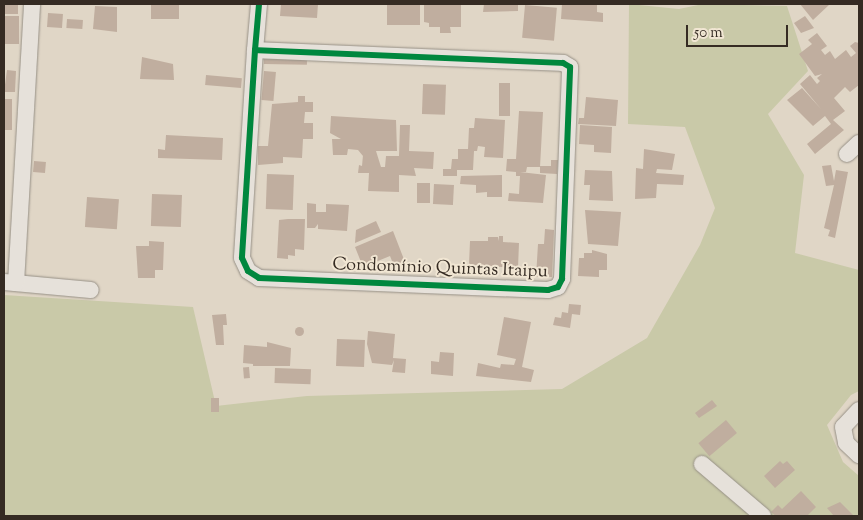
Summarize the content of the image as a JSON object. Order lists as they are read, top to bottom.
{
  "streets": {
    "street": ["Condomínio Quintas Itaipu"]
  },
  "scale_bar": "50 m"
}
